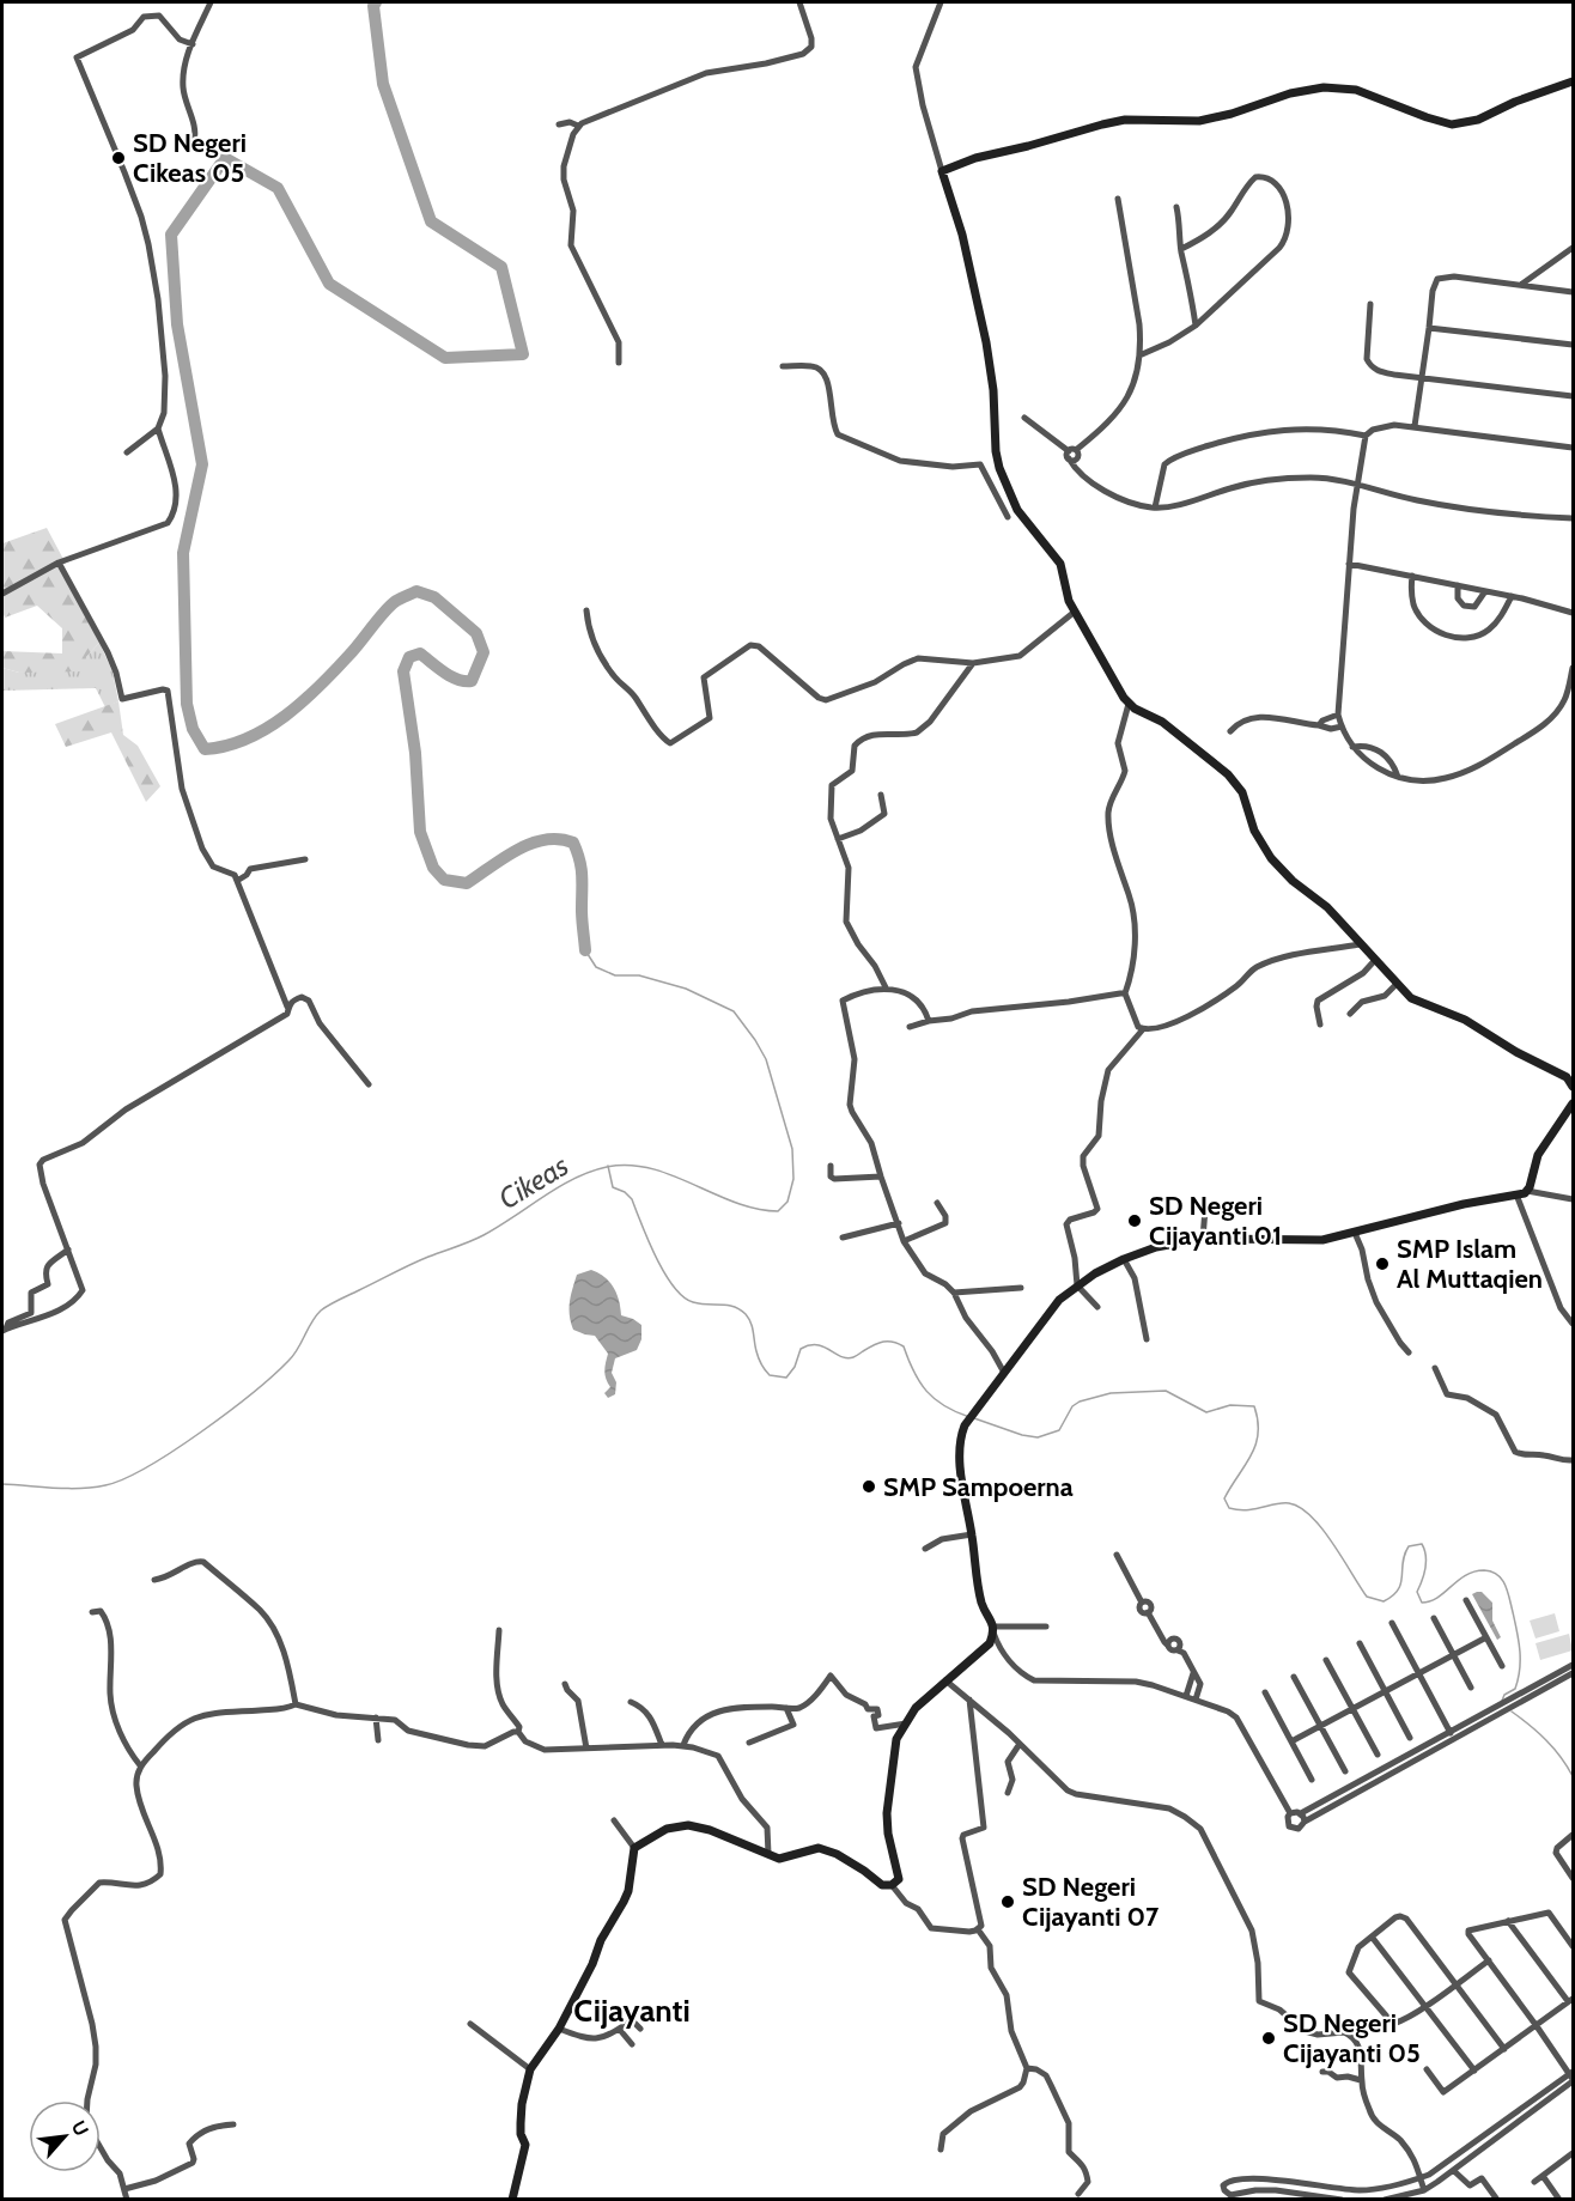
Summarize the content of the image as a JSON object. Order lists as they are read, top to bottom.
{
  "districts": ["Cijayanti"],
  "water": ["Cikeas"],
  "places": [
    "SD Negeri Cikeas 05",
    "SD Negeri Cijayanti 01",
    "SMP Islam Al Muttaqien",
    "SMP Sampoerna",
    "SD Negeri Cijayanti 07",
    "SD Negeri Cijayanti 05"
  ],
  "north": "top right"
}
